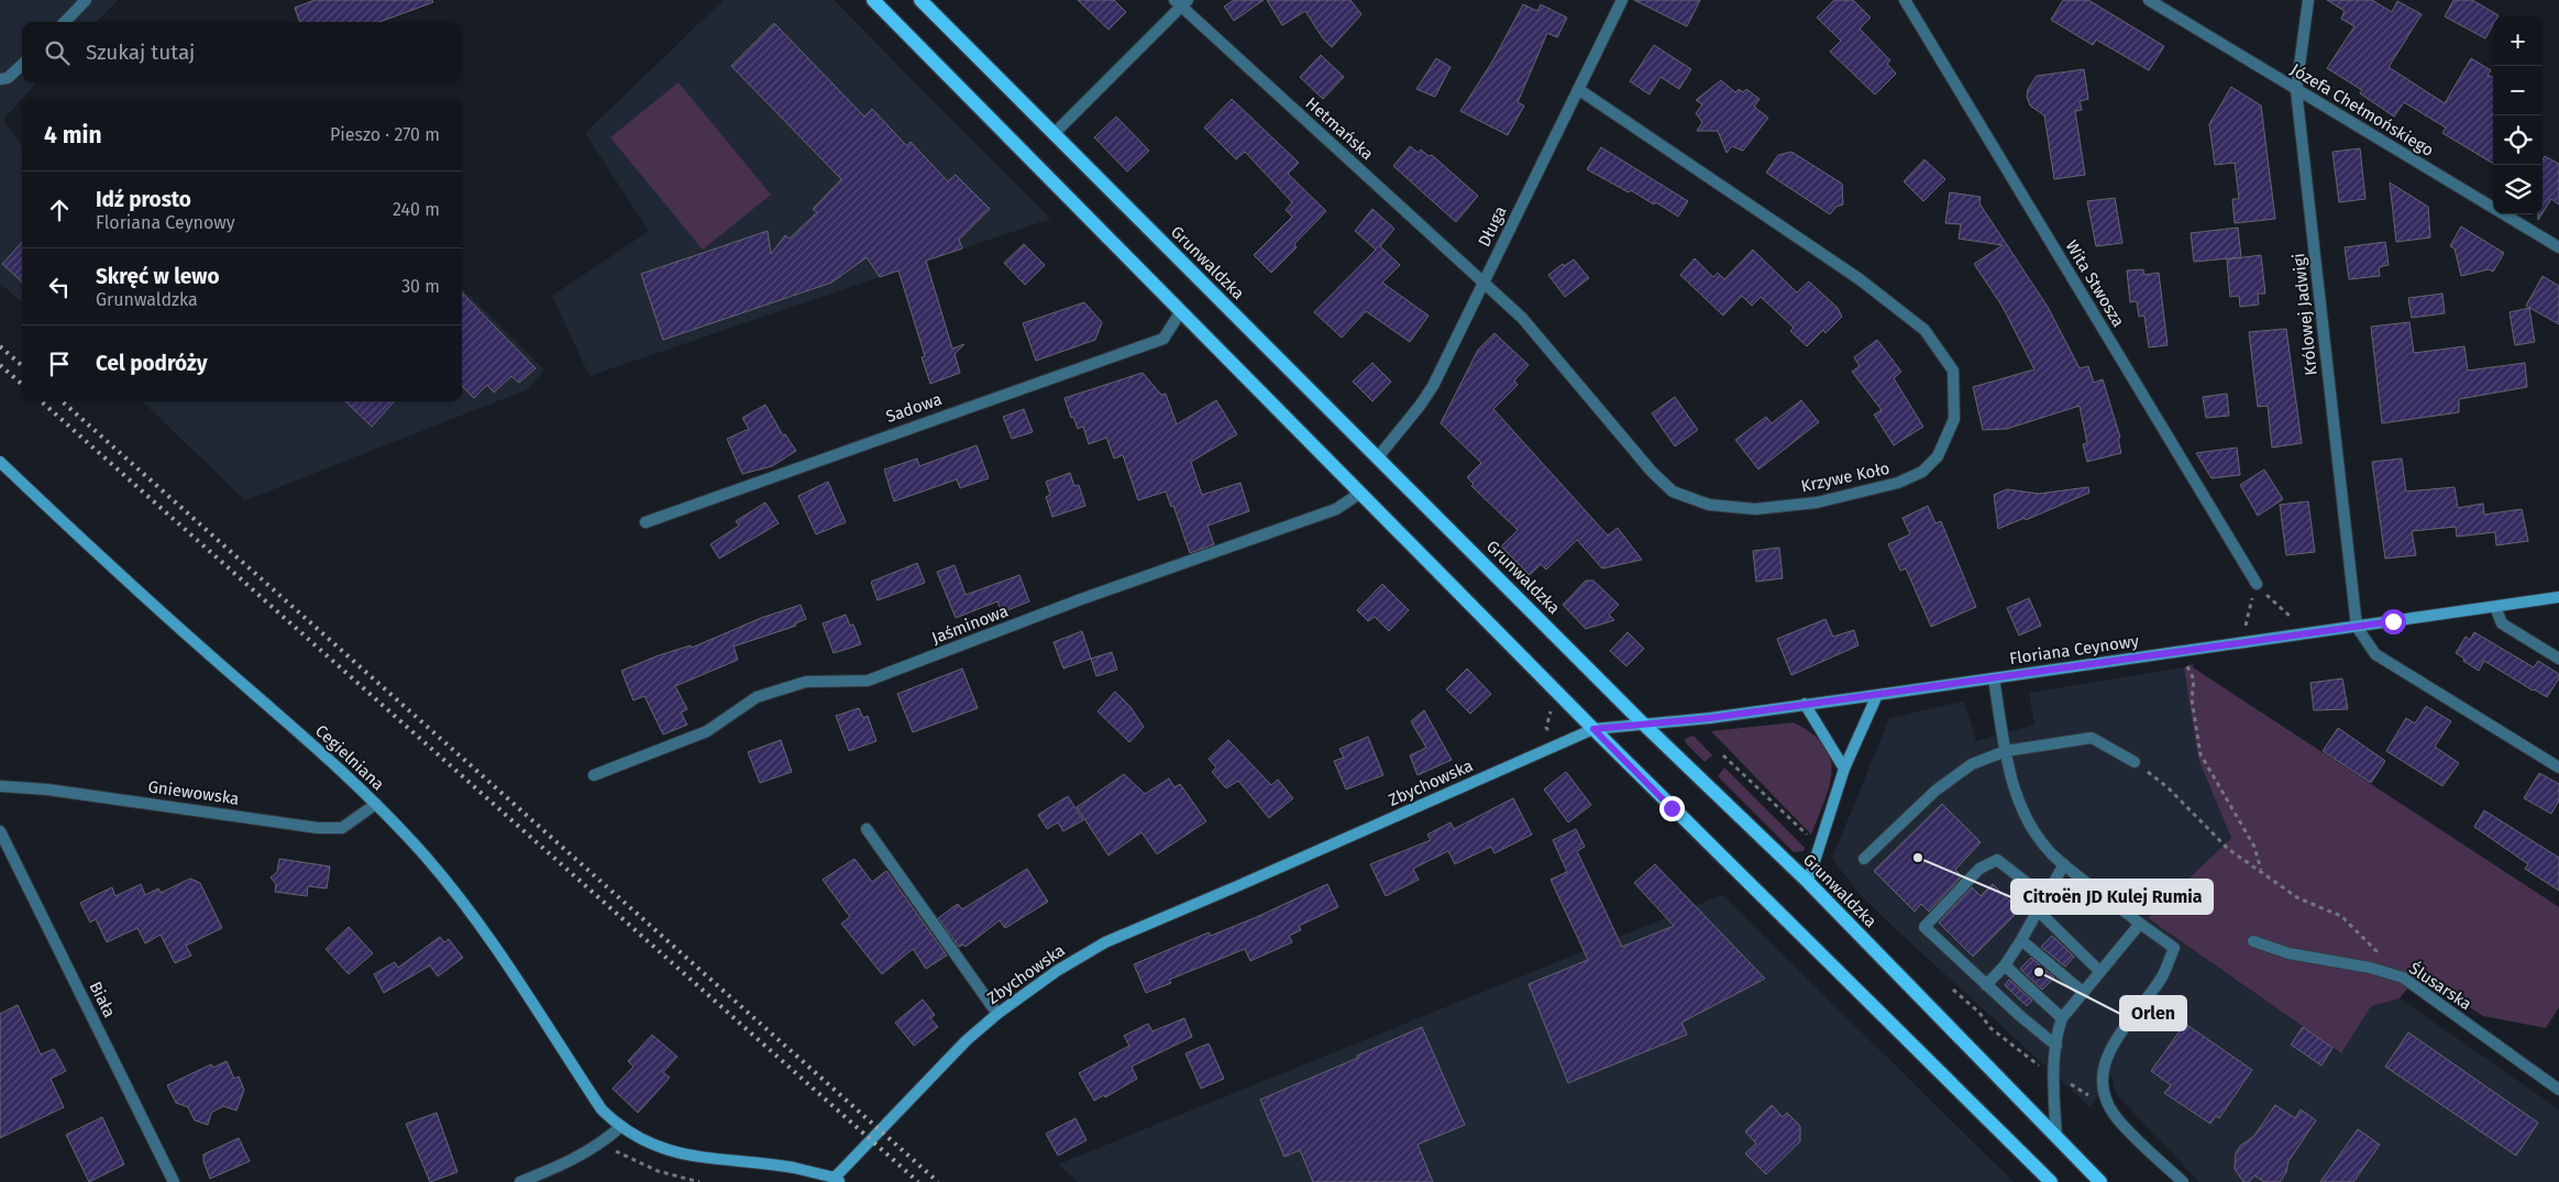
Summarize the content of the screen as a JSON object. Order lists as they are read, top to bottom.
{
  "streets": {
    "main road": ["Grunwaldzka"],
    "street": [
      "Józefa Chełmońskiego",
      "Hetmańska",
      "Długa",
      "Wita Stwosza",
      "Królowej Jadwigi",
      "Sadowa",
      "Krzywe Koło",
      "Jaśminowa",
      "Floriana Ceynowy",
      "Cegielniana",
      "Zbychowska",
      "Gniewowska",
      "Ślusarska",
      "Biała"
    ]
  },
  "crossings": [
    ["Józefa Chełmońskiego", "Królowej Jadwigi"],
    ["Hetmańska", "Długa"],
    ["Hetmańska", "Krzywe Koło"],
    ["Długa", "Grunwaldzka"],
    ["Długa", "Krzywe Koło"],
    ["Grunwaldzka", "Floriana Ceynowy"],
    ["Królowej Jadwigi", "Floriana Ceynowy"],
    ["Floriana Ceynowy", "Zbychowska"],
    ["Cegielniana", "Zbychowska"],
    ["Cegielniana", "Gniewowska"]
  ],
  "places": ["Citroën JD Kulej Rumia", "Orlen"],
  "page": {
    "map_buttons": ["+", "−"],
    "search": "Szukaj tutaj",
    "heading": ["4 min", "Pieszo · 270 m"],
    "list": [
      ["Idź prosto", "Floriana Ceynowy", "240 m"],
      ["Skręć w lewo", "Grunwaldzka", "30 m"],
      "Cel podróży"
    ]
  }
}
